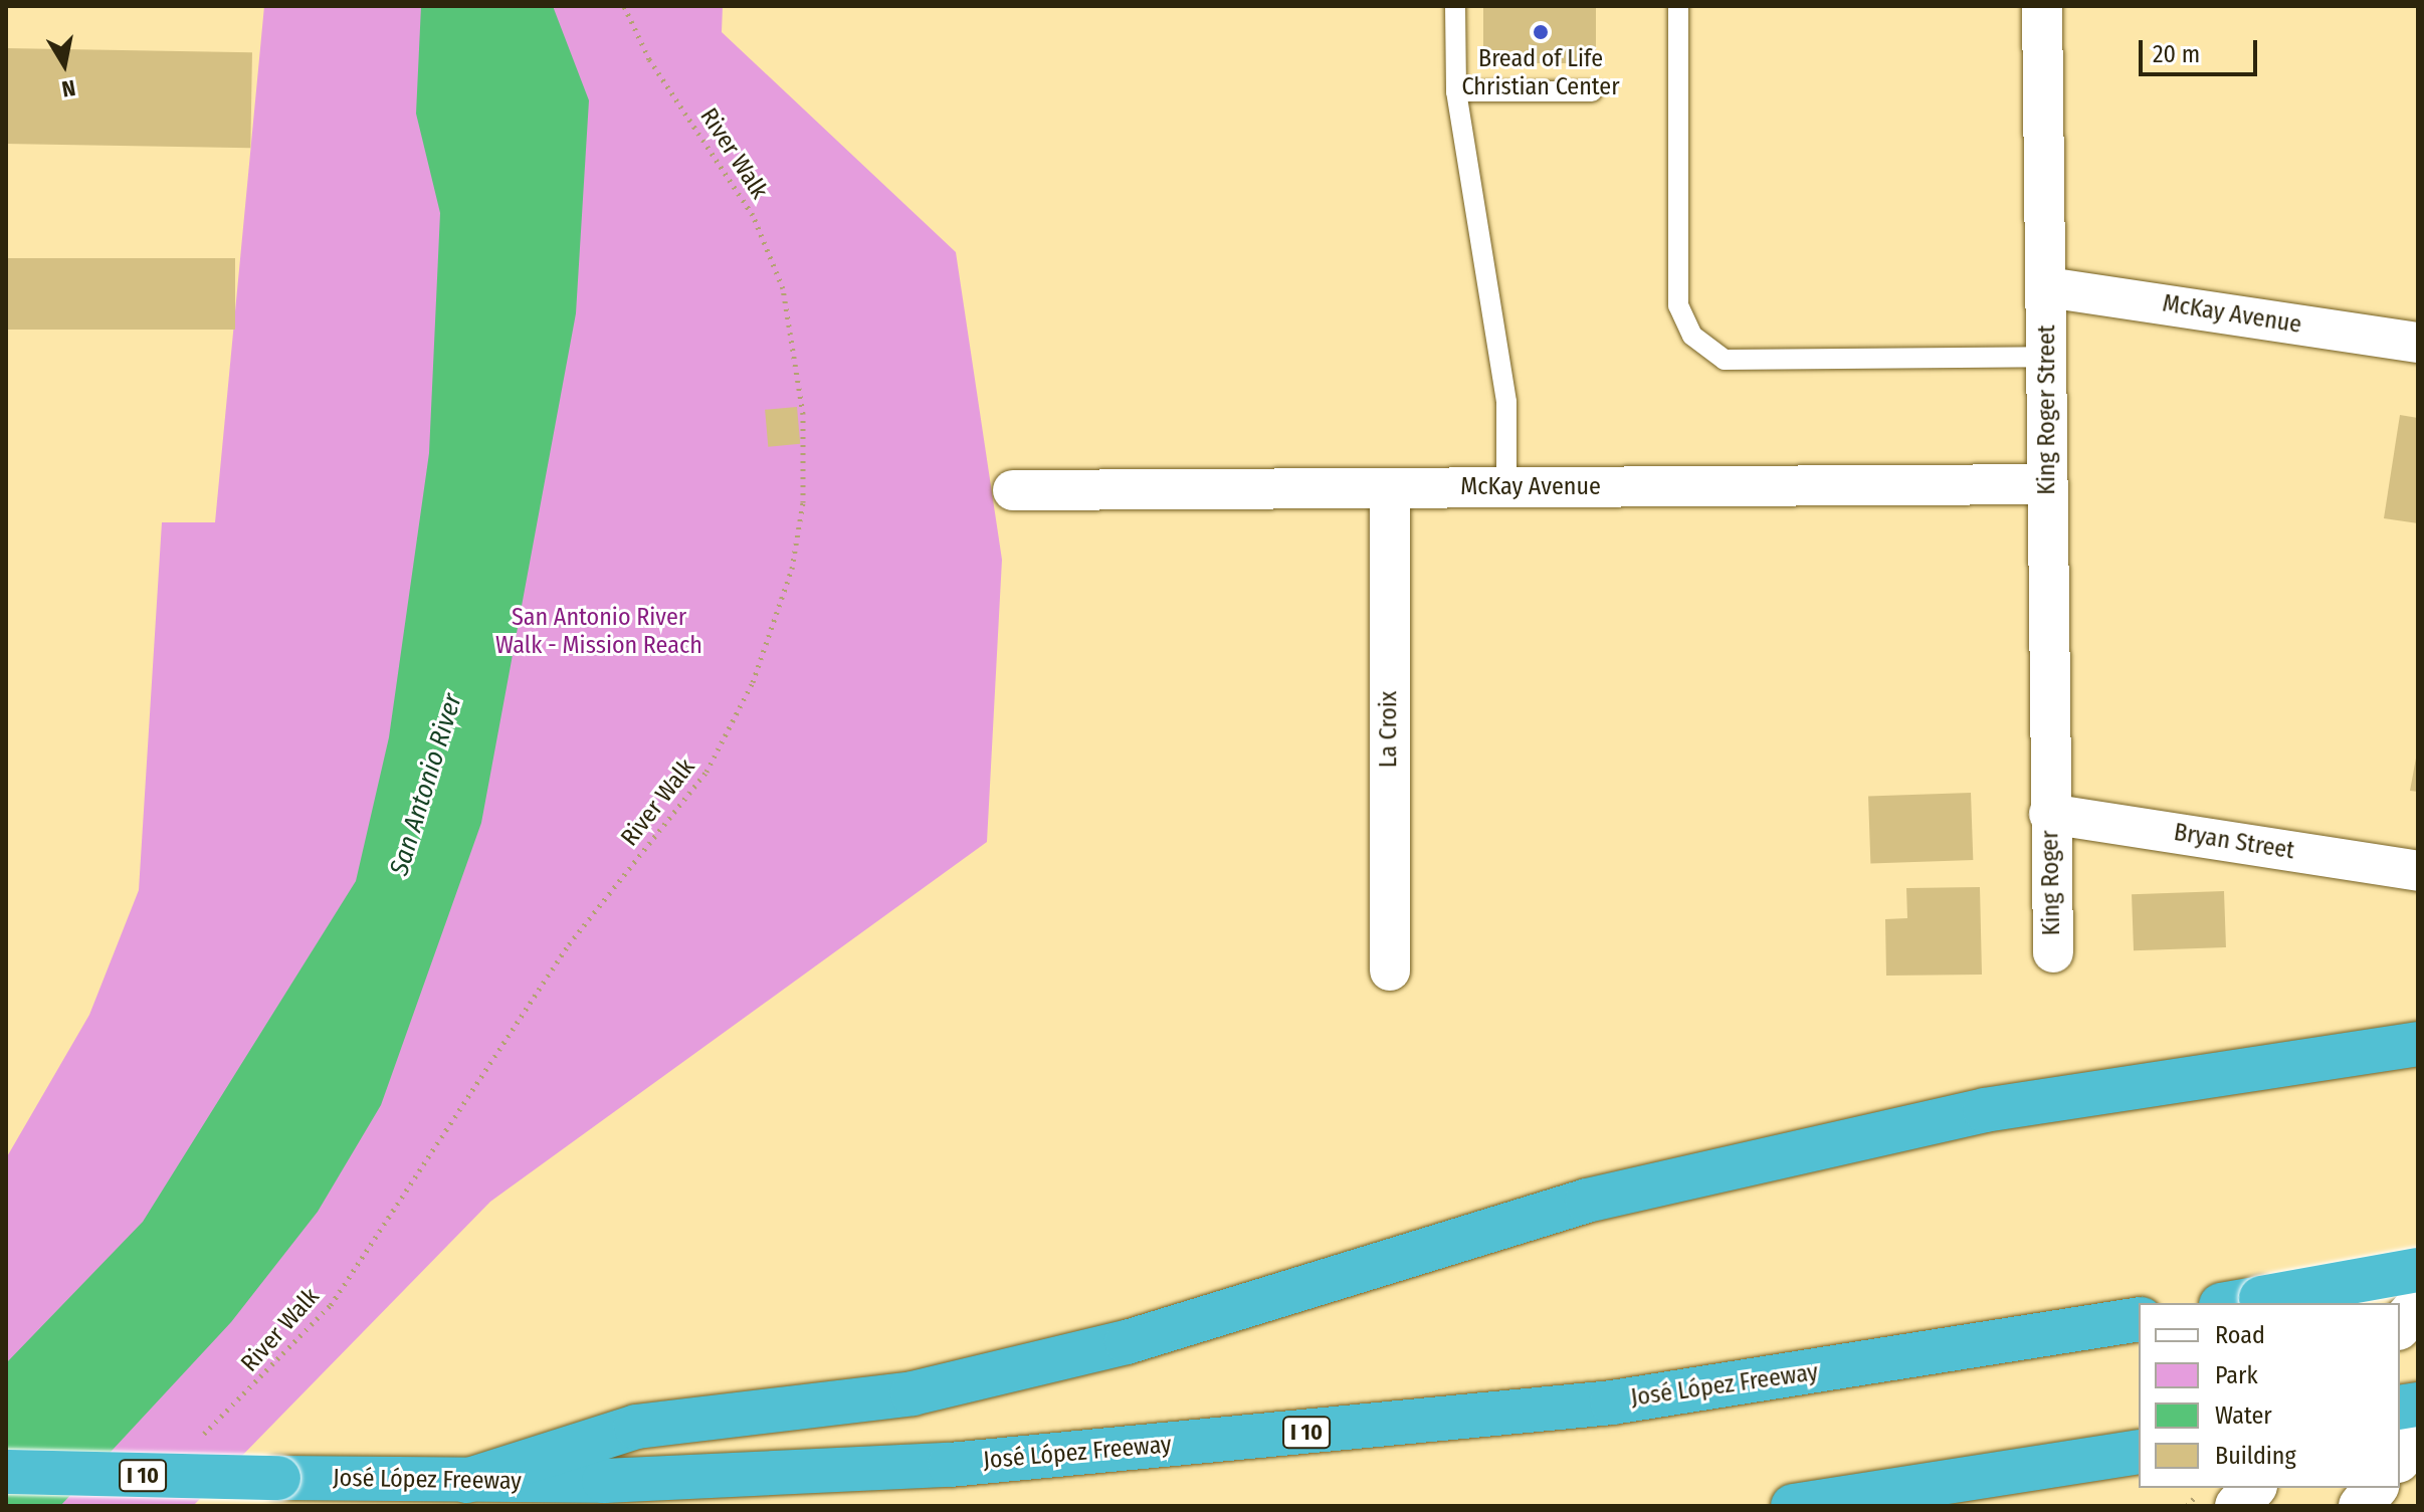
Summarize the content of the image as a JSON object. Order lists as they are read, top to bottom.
{
  "streets": {
    "highway": ["José López Freeway", "I 10"],
    "street": [
      "McKay Avenue",
      "King Roger Street",
      "La Croix",
      "Bryan Street",
      "King Roger"
    ],
    "path": ["River Walk"]
  },
  "crossings": [
    ["McKay Avenue", "King Roger Street"],
    ["McKay Avenue", "La Croix"],
    ["King Roger Street", "Bryan Street"],
    ["King Roger Street", "King Roger"],
    ["Bryan Street", "King Roger"]
  ],
  "water": ["San Antonio River"],
  "parks": ["San Antonio River Walk - Mission Reach"],
  "places": ["Bread of Life Christian Center"],
  "legend": [
    "Road",
    "Park",
    "Water",
    "Building"
  ],
  "scale_bar": "20 m",
  "north": "bottom"
}
